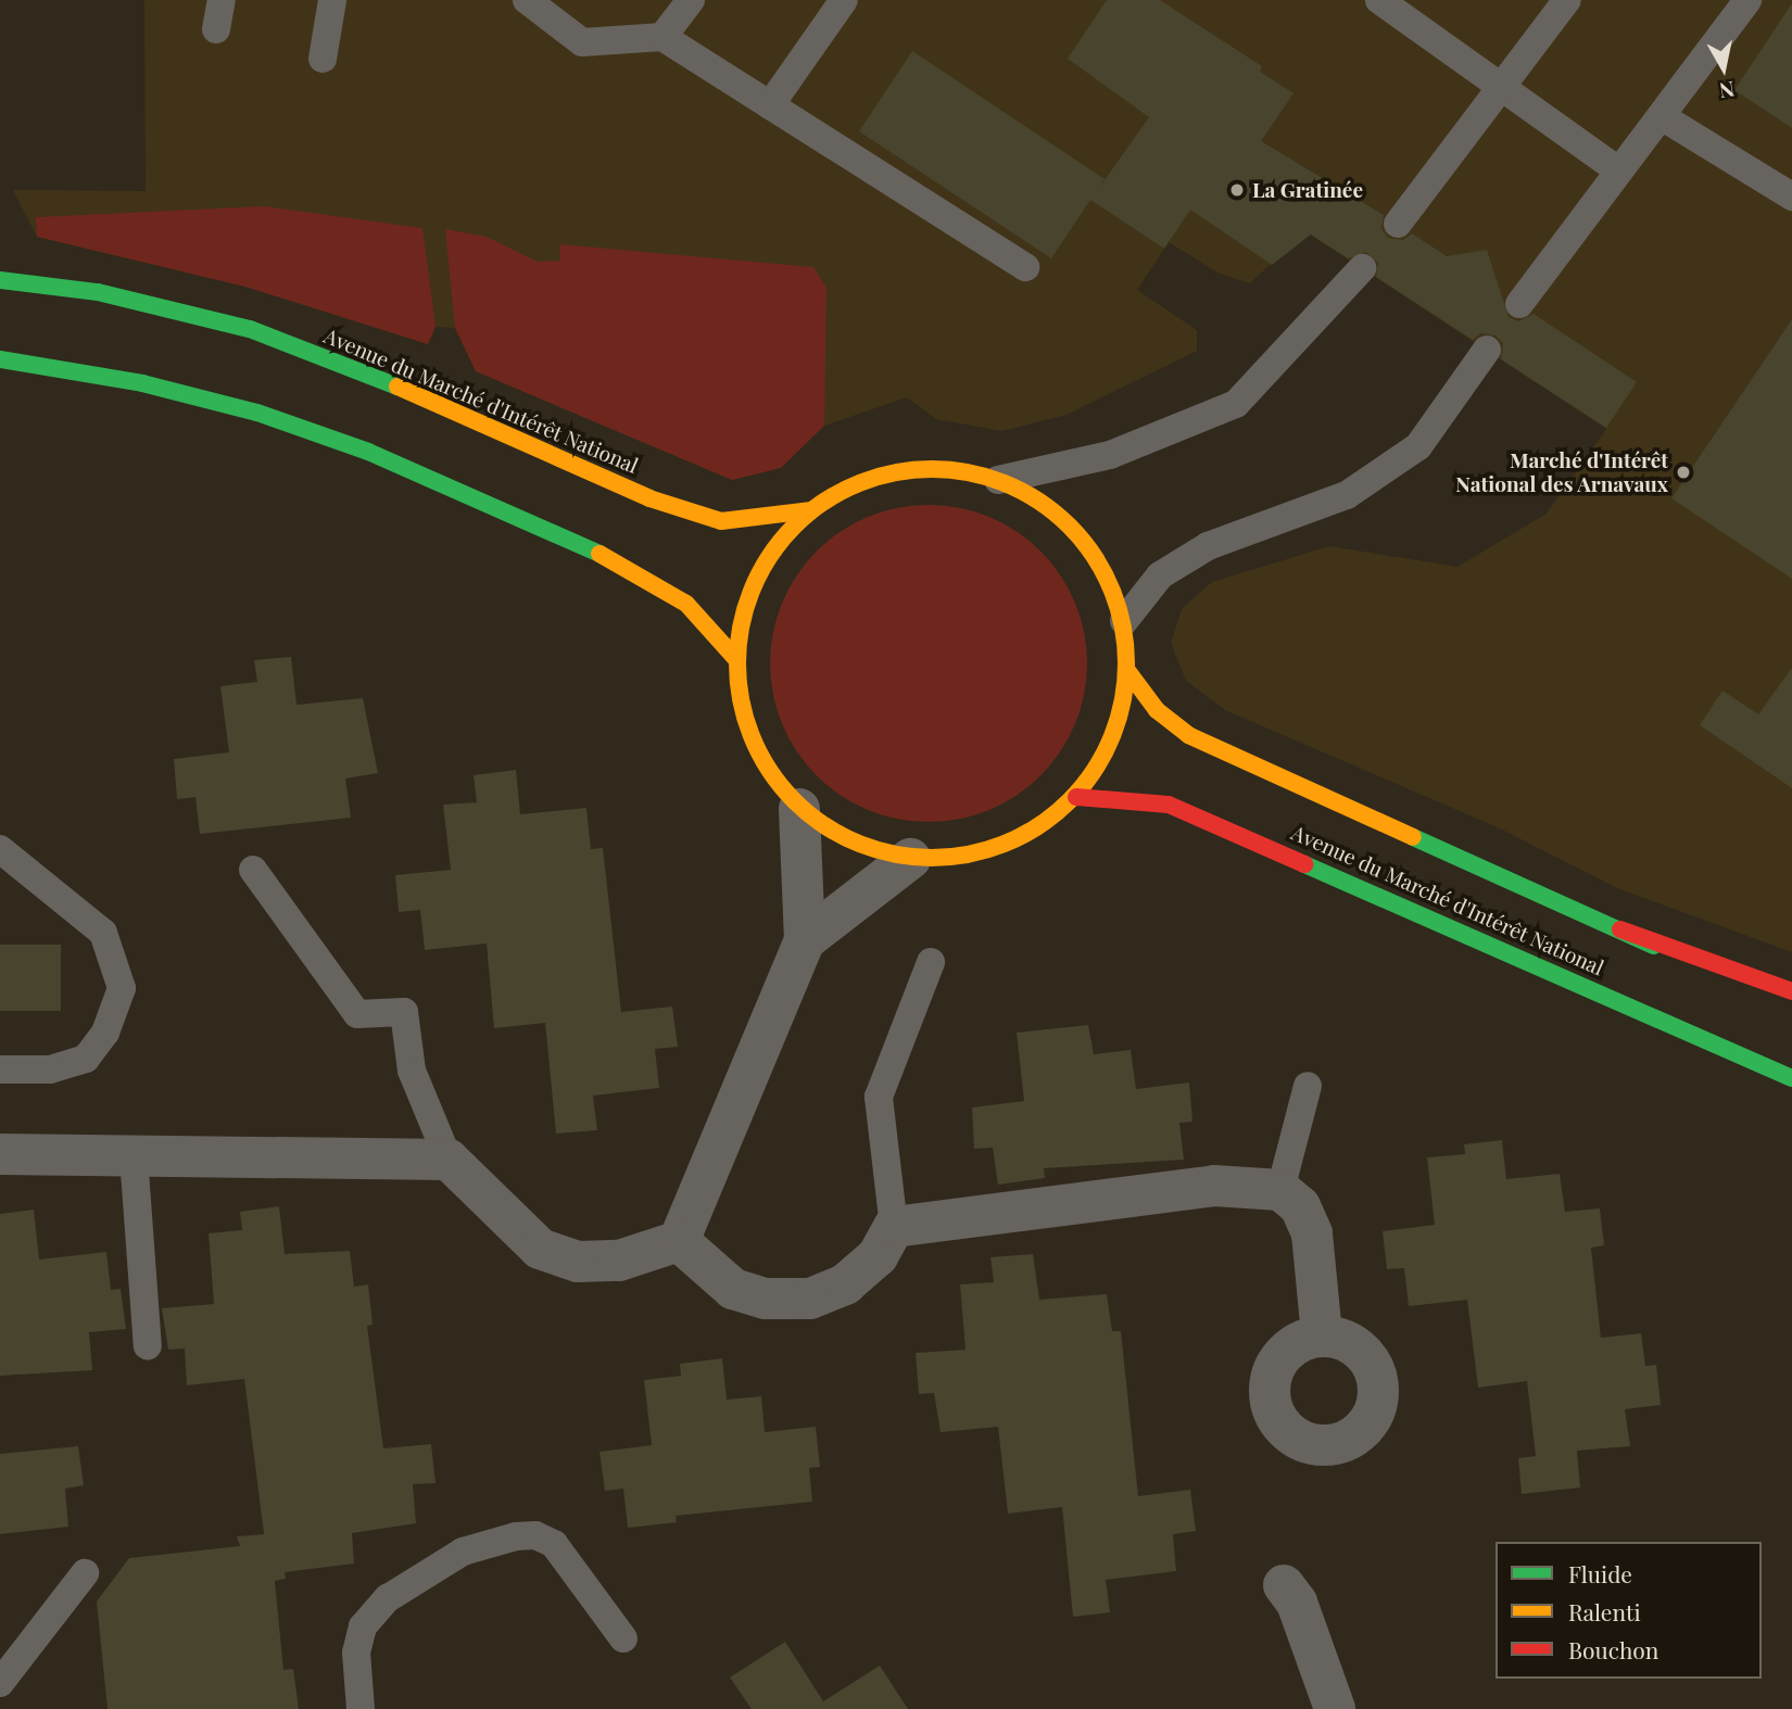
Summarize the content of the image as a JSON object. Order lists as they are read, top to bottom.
{
  "streets": {
    "main road": ["Avenue du Marché d'Intérêt National"]
  },
  "places": ["La Gratinée", "Marché d'Intérêt National des Arnavaux"],
  "legend": ["Fluide", "Ralenti", "Bouchon"],
  "north": "bottom"
}
